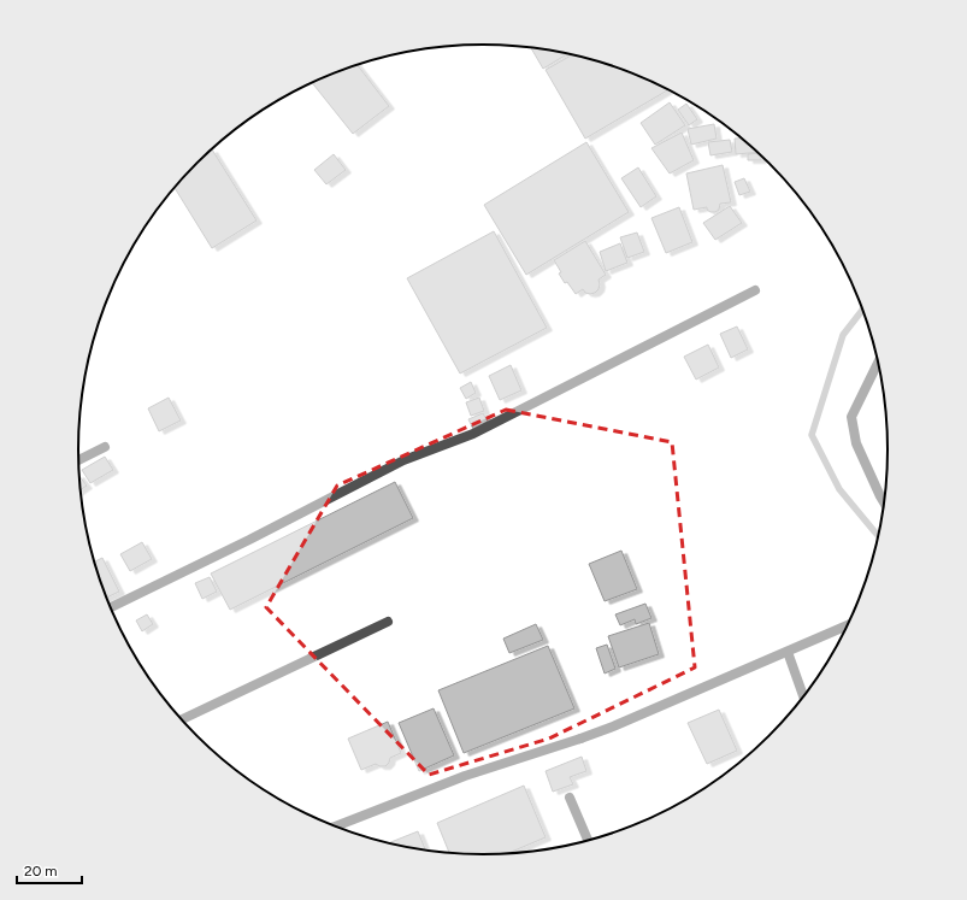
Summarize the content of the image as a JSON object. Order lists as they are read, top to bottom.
{
  "scale_bar": "20 m"
}
